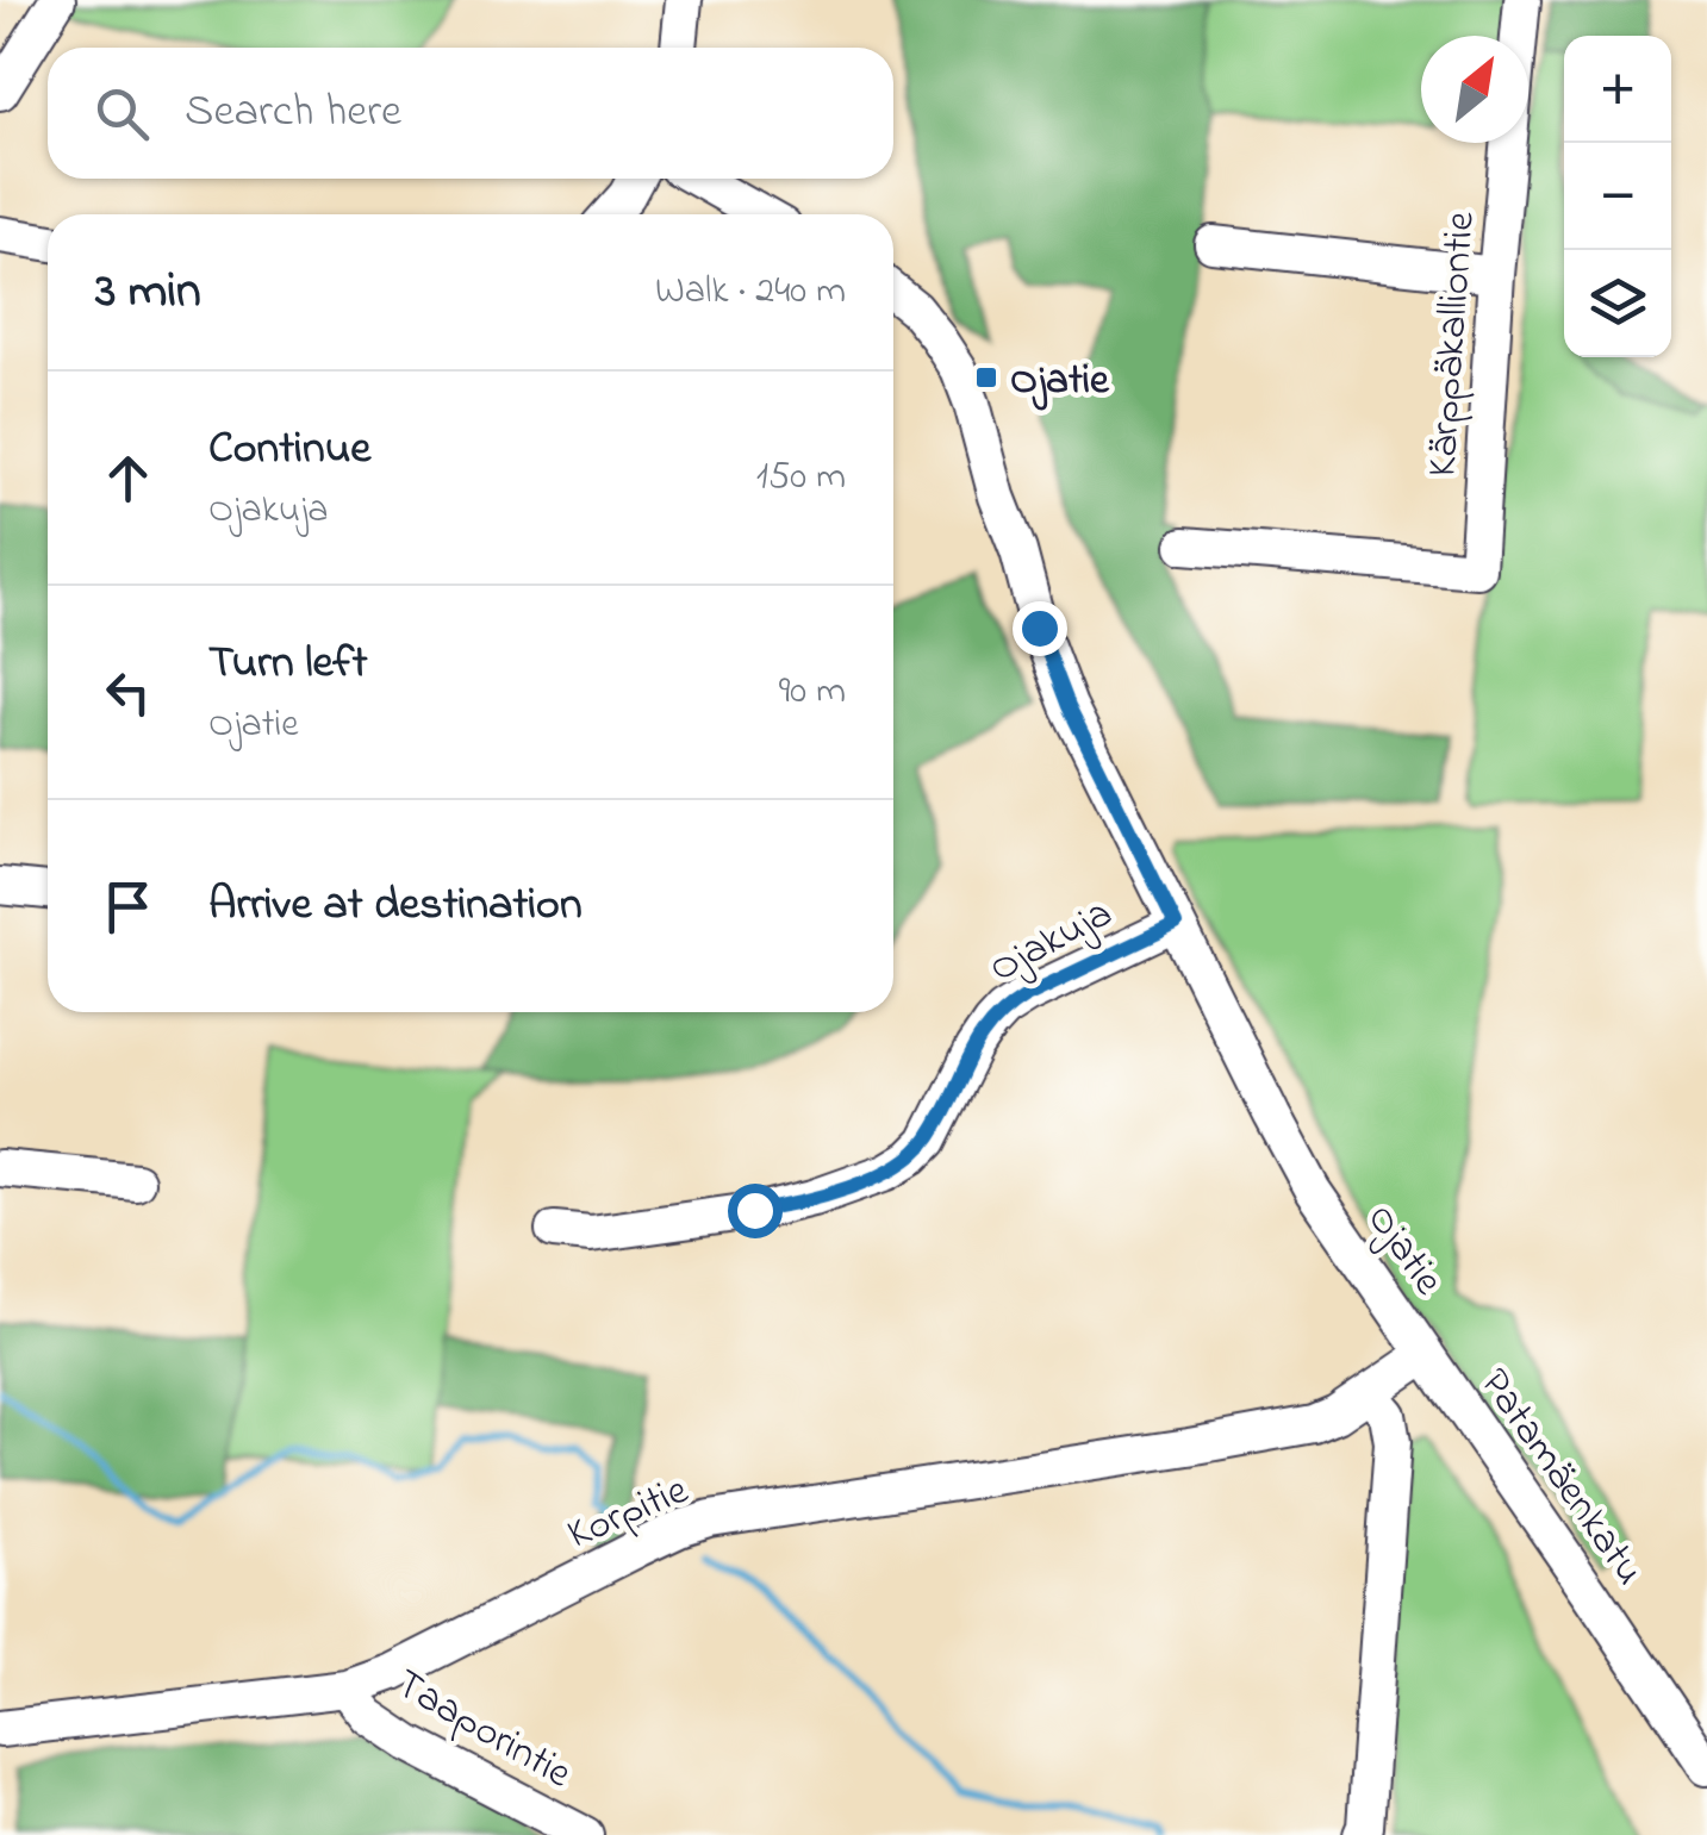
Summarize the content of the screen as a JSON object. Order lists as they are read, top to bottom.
{
  "streets": {
    "street": [
      "Kärppäkalliontie",
      "Ojakuja",
      "Ojatie",
      "Patamäenkatu",
      "Korpitie",
      "Taaporintie"
    ]
  },
  "crossings": [
    ["Ojakuja", "Ojatie"],
    ["Ojatie", "Patamäenkatu"],
    ["Ojatie", "Korpitie"],
    ["Korpitie", "Taaporintie"]
  ],
  "places": {
    "transit": ["Ojatie"]
  },
  "north": "top right",
  "page": {
    "map_buttons": ["+", "−"],
    "search": "Search here",
    "heading": ["3 min", "Walk · 240 m"],
    "list": [
      ["Continue", "Ojakuja", "150 m"],
      ["Turn left", "Ojatie", "90 m"],
      "Arrive at destination"
    ]
  }
}
